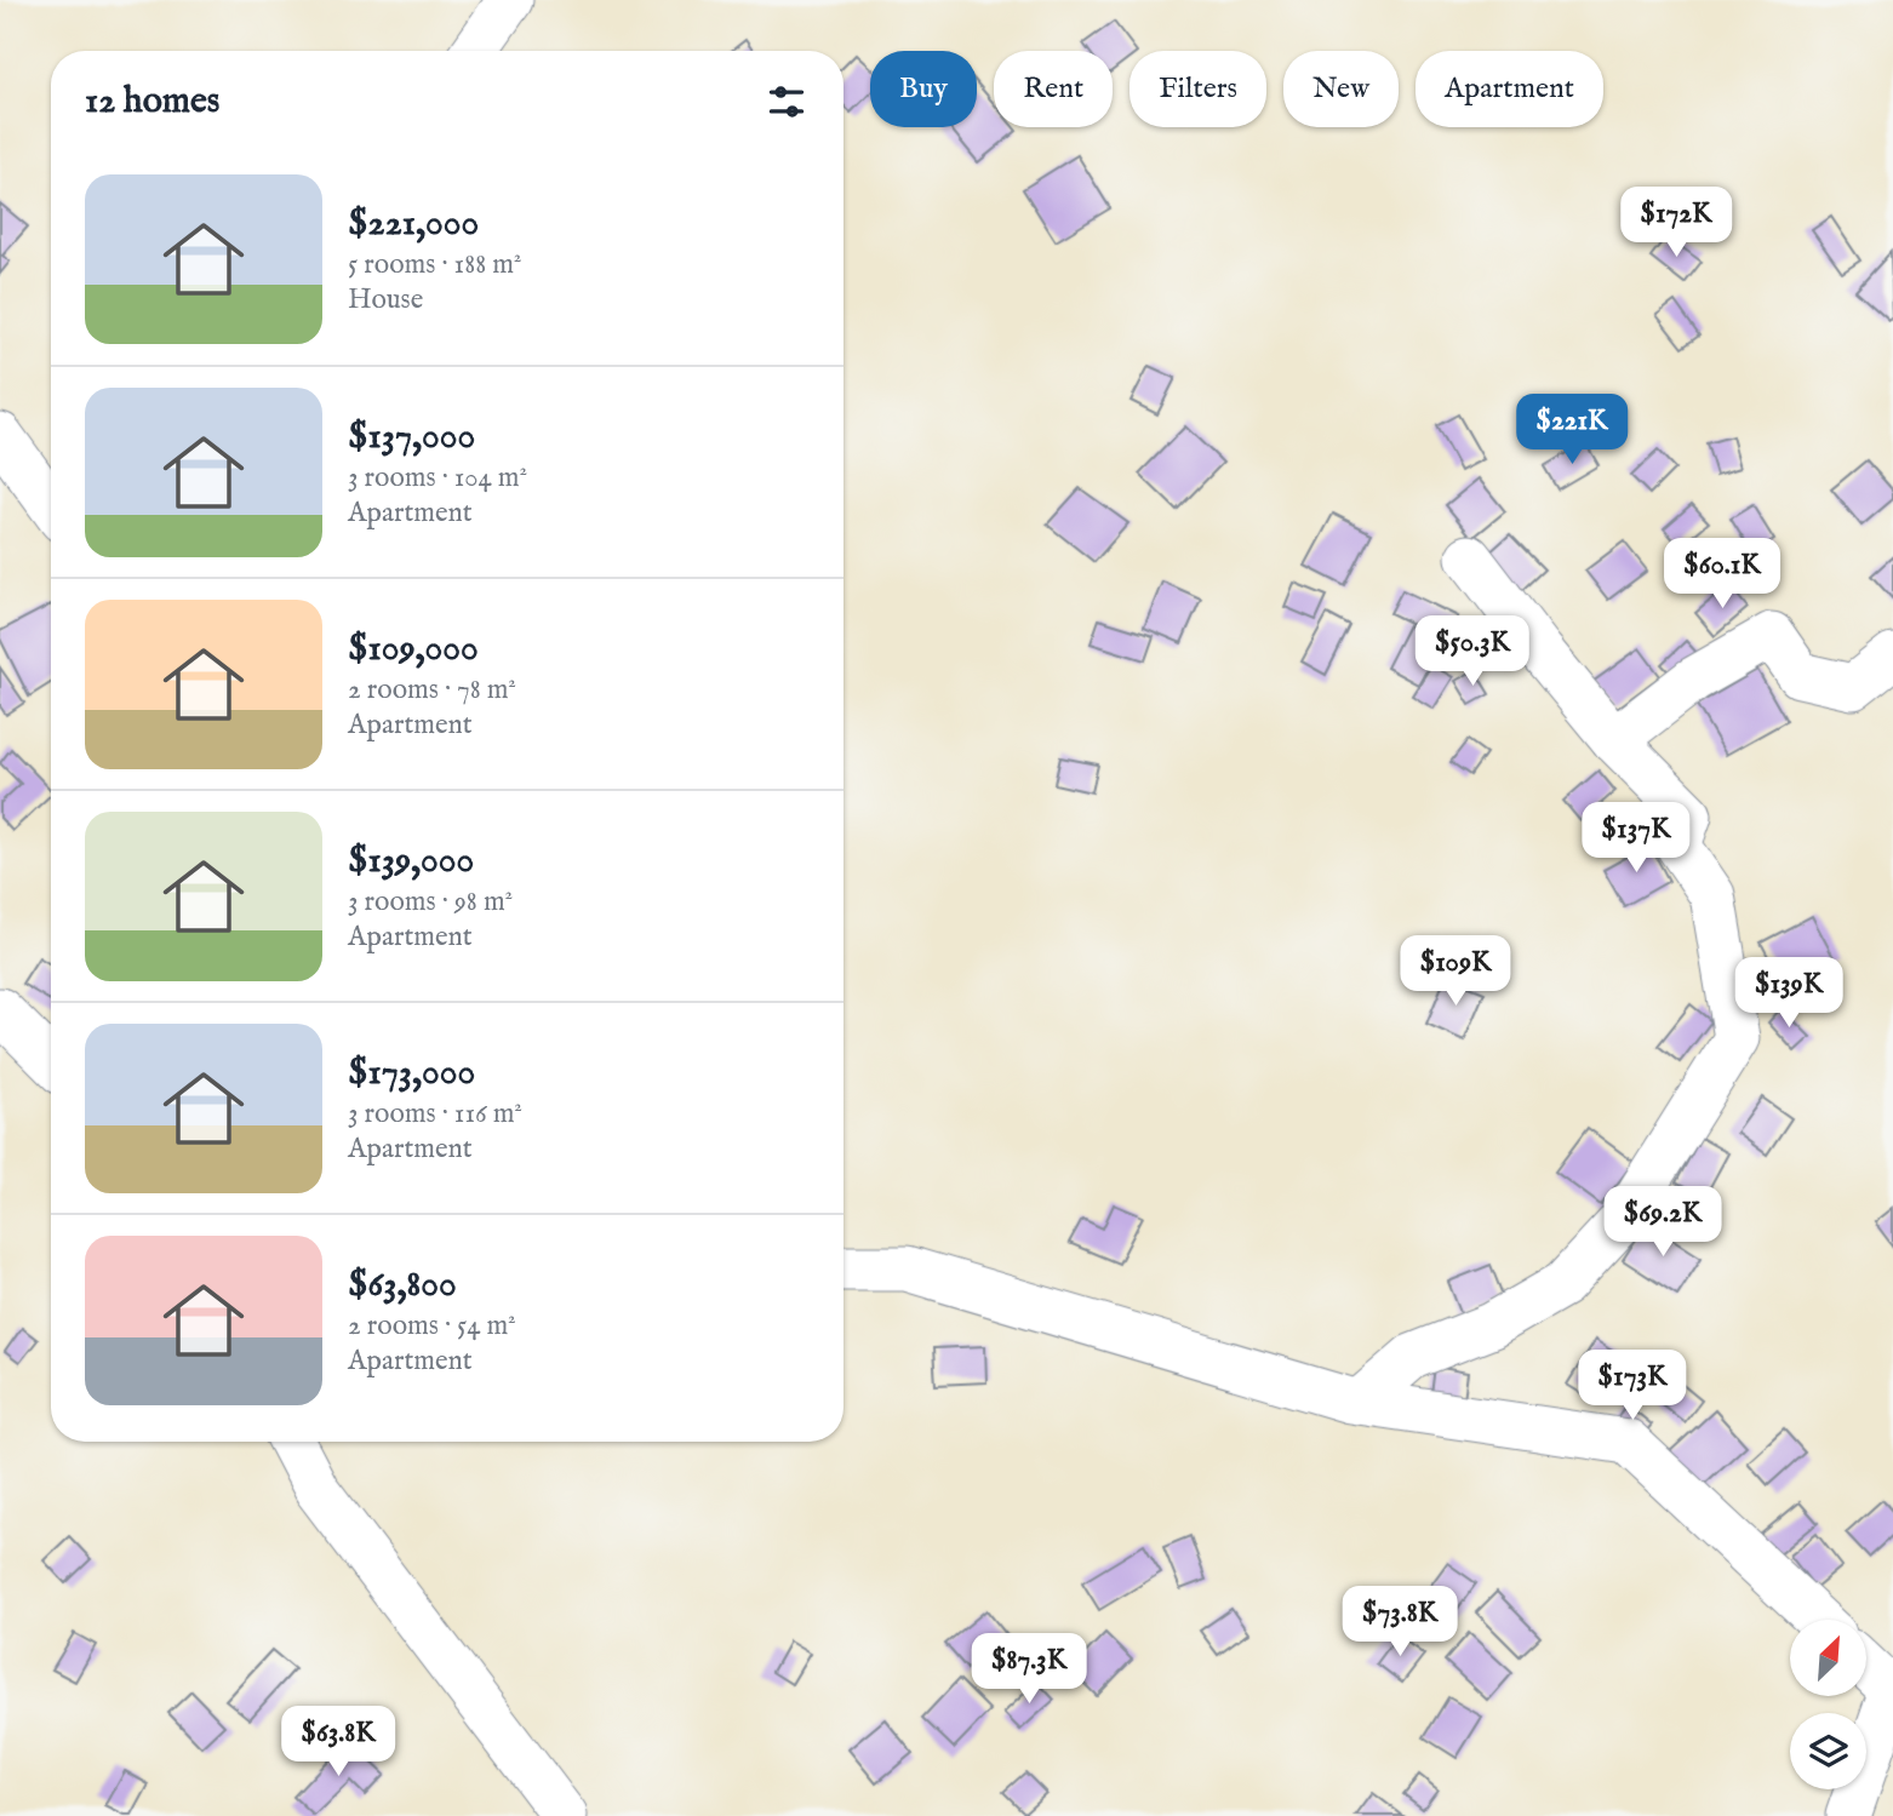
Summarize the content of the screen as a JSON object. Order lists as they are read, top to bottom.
{
  "north": "top right",
  "page": {
    "chip": [
      "Buy",
      "Rent",
      "Filters",
      "New",
      "Apartment"
    ],
    "heading": "12 homes",
    "list": [
      {
        "name": "$221,000",
        "note": "5 rooms · 188 m² · House"
      },
      {
        "name": "$137,000",
        "note": "3 rooms · 104 m² · Apartment"
      },
      {
        "name": "$109,000",
        "note": "2 rooms · 78 m² · Apartment"
      },
      {
        "name": "$139,000",
        "note": "3 rooms · 98 m² · Apartment"
      },
      {
        "name": "$173,000",
        "note": "3 rooms · 116 m² · Apartment"
      },
      {
        "name": "$63,800",
        "note": "2 rooms · 54 m² · Apartment"
      }
    ],
    "price": [
      "$172K",
      "$221K",
      "$60.1K",
      "$50.3K",
      "$137K",
      "$109K",
      "$139K",
      "$69.2K",
      "$173K",
      "$73.8K",
      "$87.3K",
      "$63.8K"
    ]
  }
}
